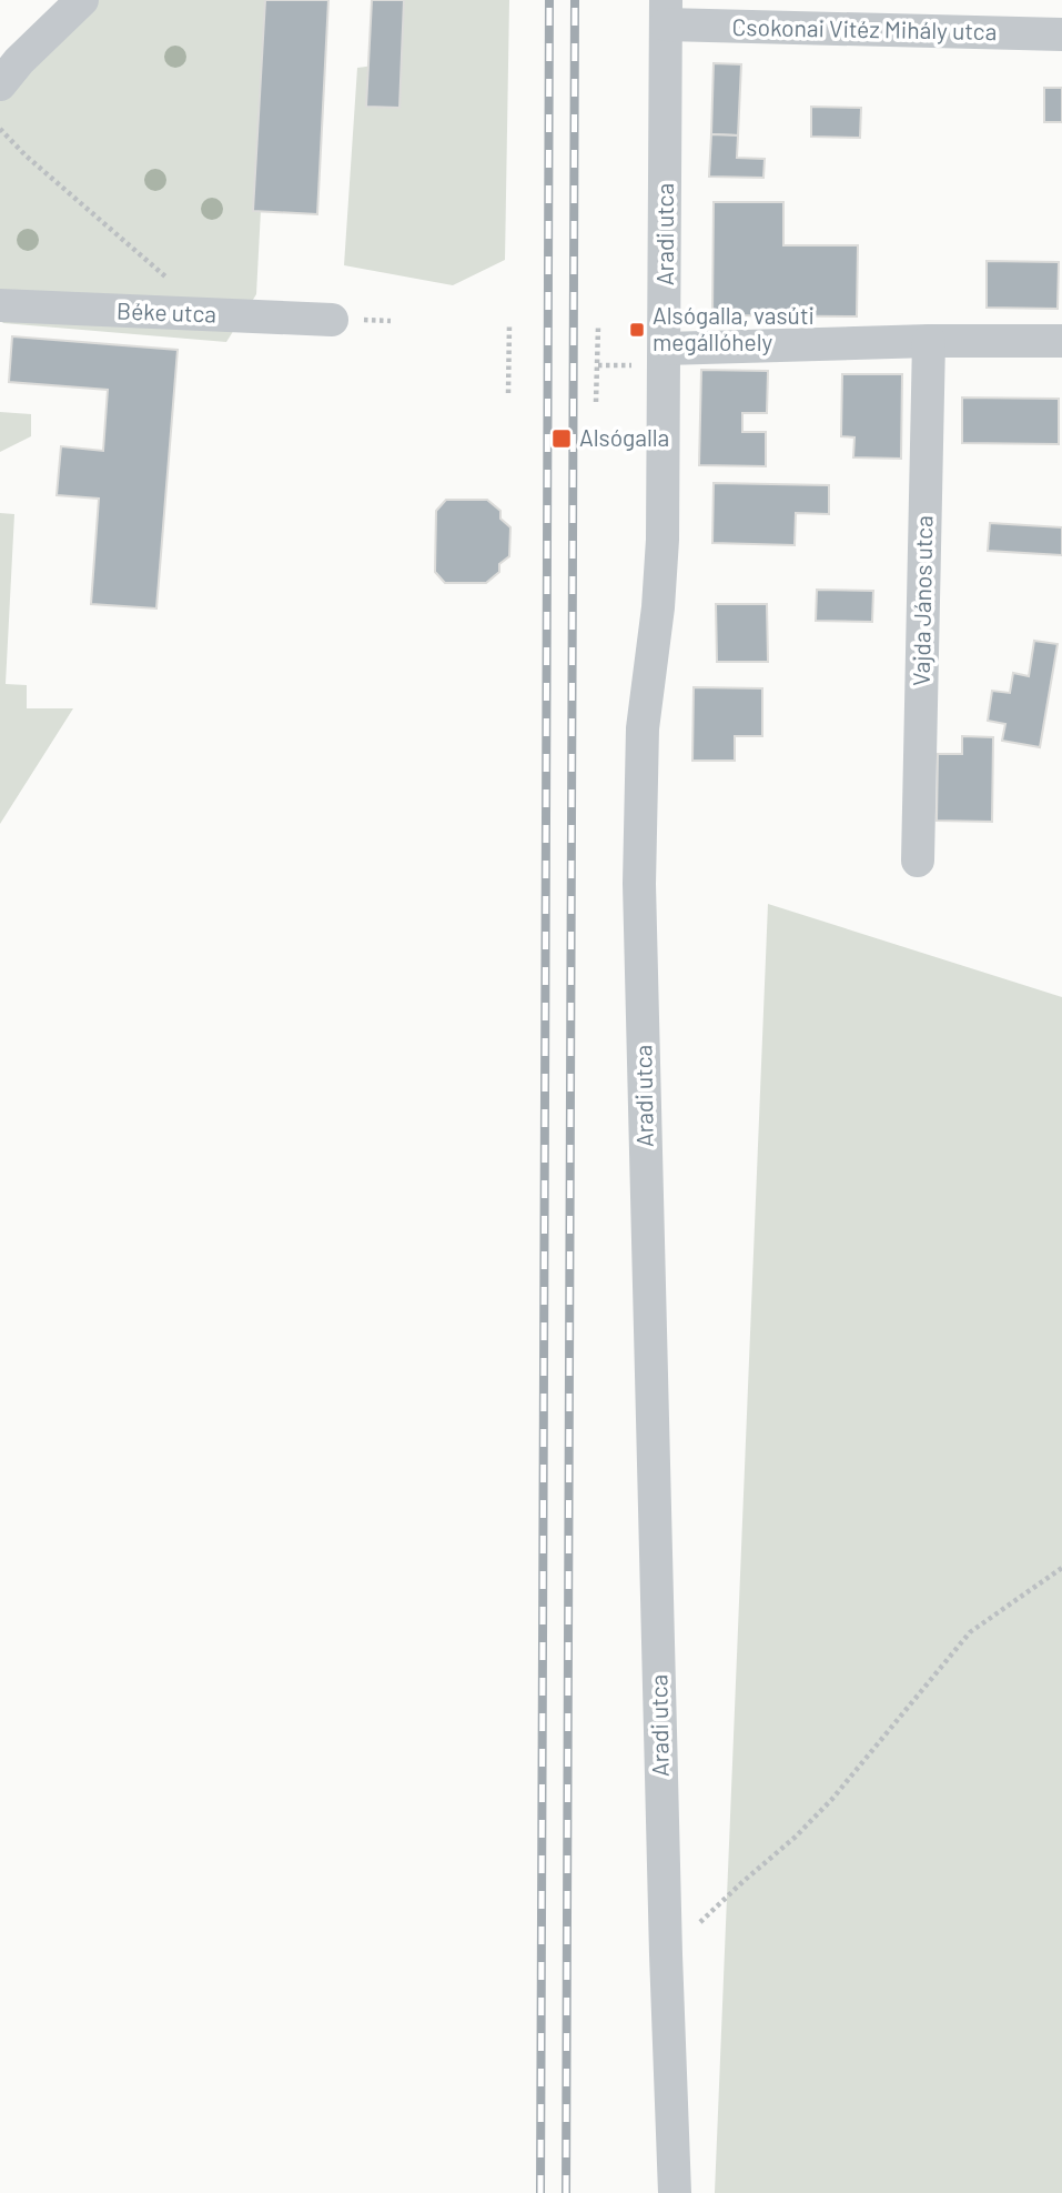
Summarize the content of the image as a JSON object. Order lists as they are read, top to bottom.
{
  "streets": {
    "street": [
      "Csokonai Vitéz Mihály utca",
      "Aradi utca",
      "Béke utca",
      "Vajda János utca"
    ]
  },
  "crossings": [
    ["Csokonai Vitéz Mihály utca", "Aradi utca"]
  ],
  "places": {
    "transit": ["Alsógalla, vasúti megállóhely", "Alsógalla"]
  }
}
